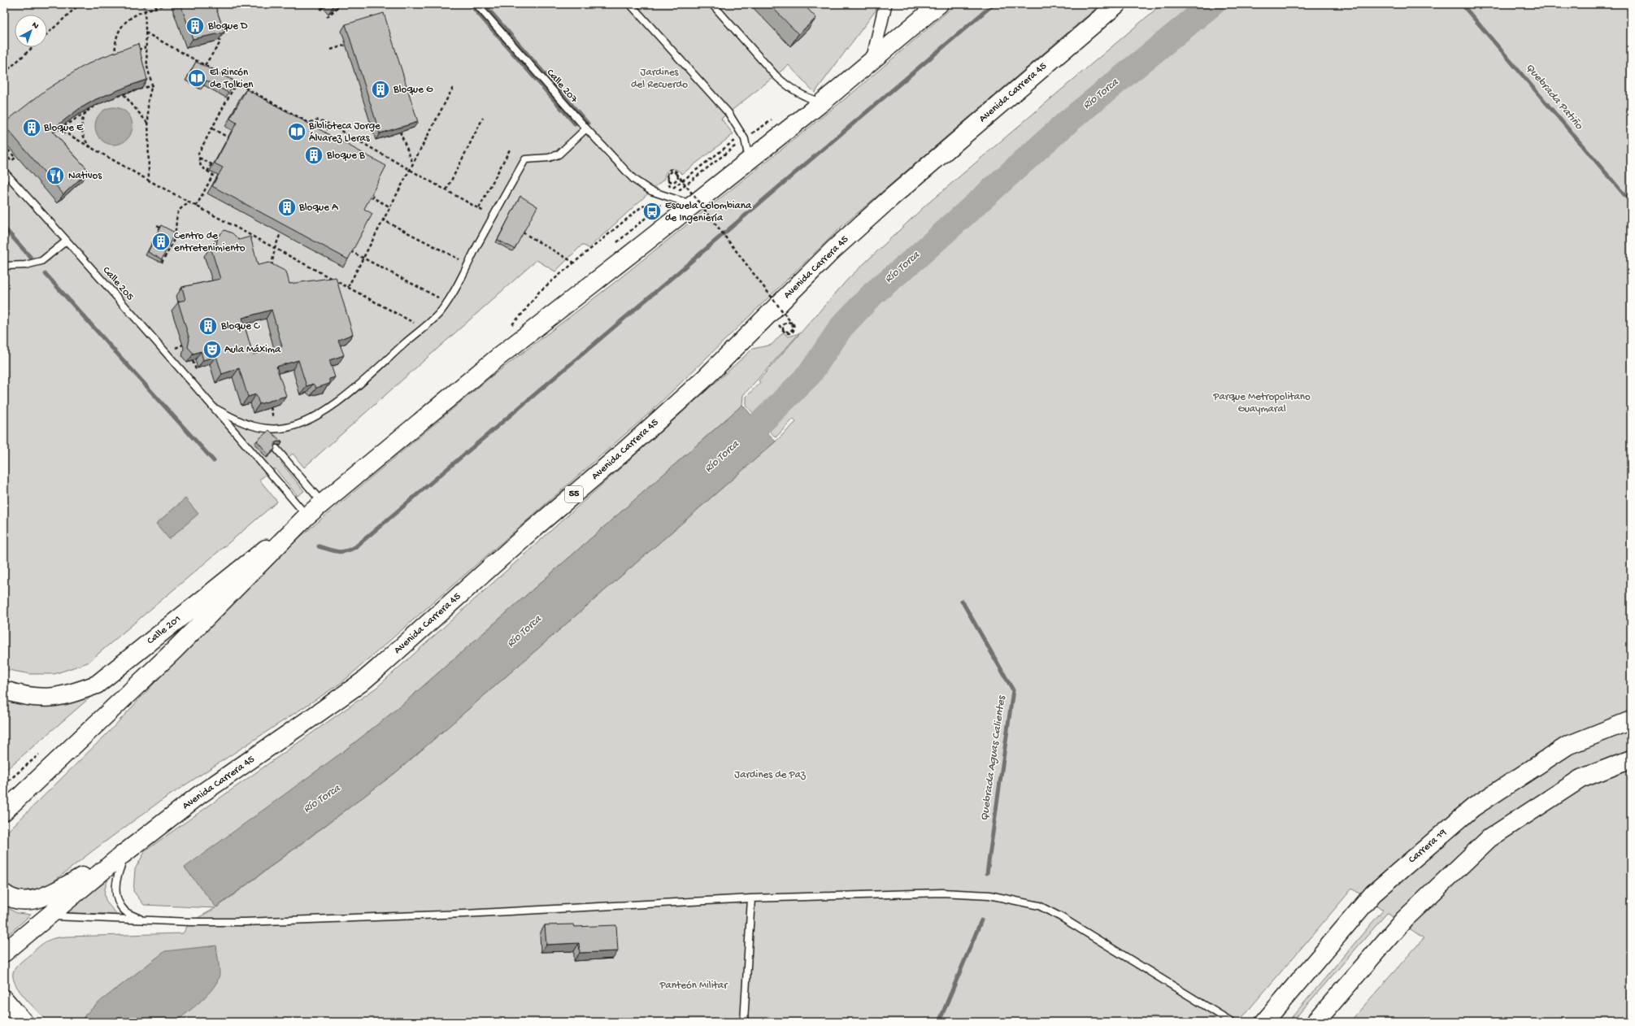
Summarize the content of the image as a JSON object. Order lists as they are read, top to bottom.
{
  "streets": {
    "main road": [
      "Avenida Carrera 45",
      "55",
      "Calle 201",
      "Carrera 19"
    ],
    "lane": ["Calle 207", "Calle 205"]
  },
  "crossings": [
    ["Calle 205", "Calle 201"]
  ],
  "water": ["Río Torca", "Quebrada Patiño", "Quebrada Aguas Calientes"],
  "parks": [
    "Jardines del Recuerdo",
    "Parque Metropolitano Guaymaral",
    "Jardines de Paz",
    "Panteón Militar"
  ],
  "places": {
    "building": [
      "Bloque D",
      "Bloque G",
      "Bloque E",
      "Bloque B",
      "Bloque A",
      "Centro de entretenimiento",
      "Bloque C"
    ],
    "library": ["El Rincón de Tolkien", "Biblioteca Jorge Álvarez Lleras"],
    "restaurant": ["Nativos"],
    "bus stop": ["Escuela Colombiana de Ingeniería"],
    "theatre": ["Aula Máxima"]
  },
  "north": "top right"
}
